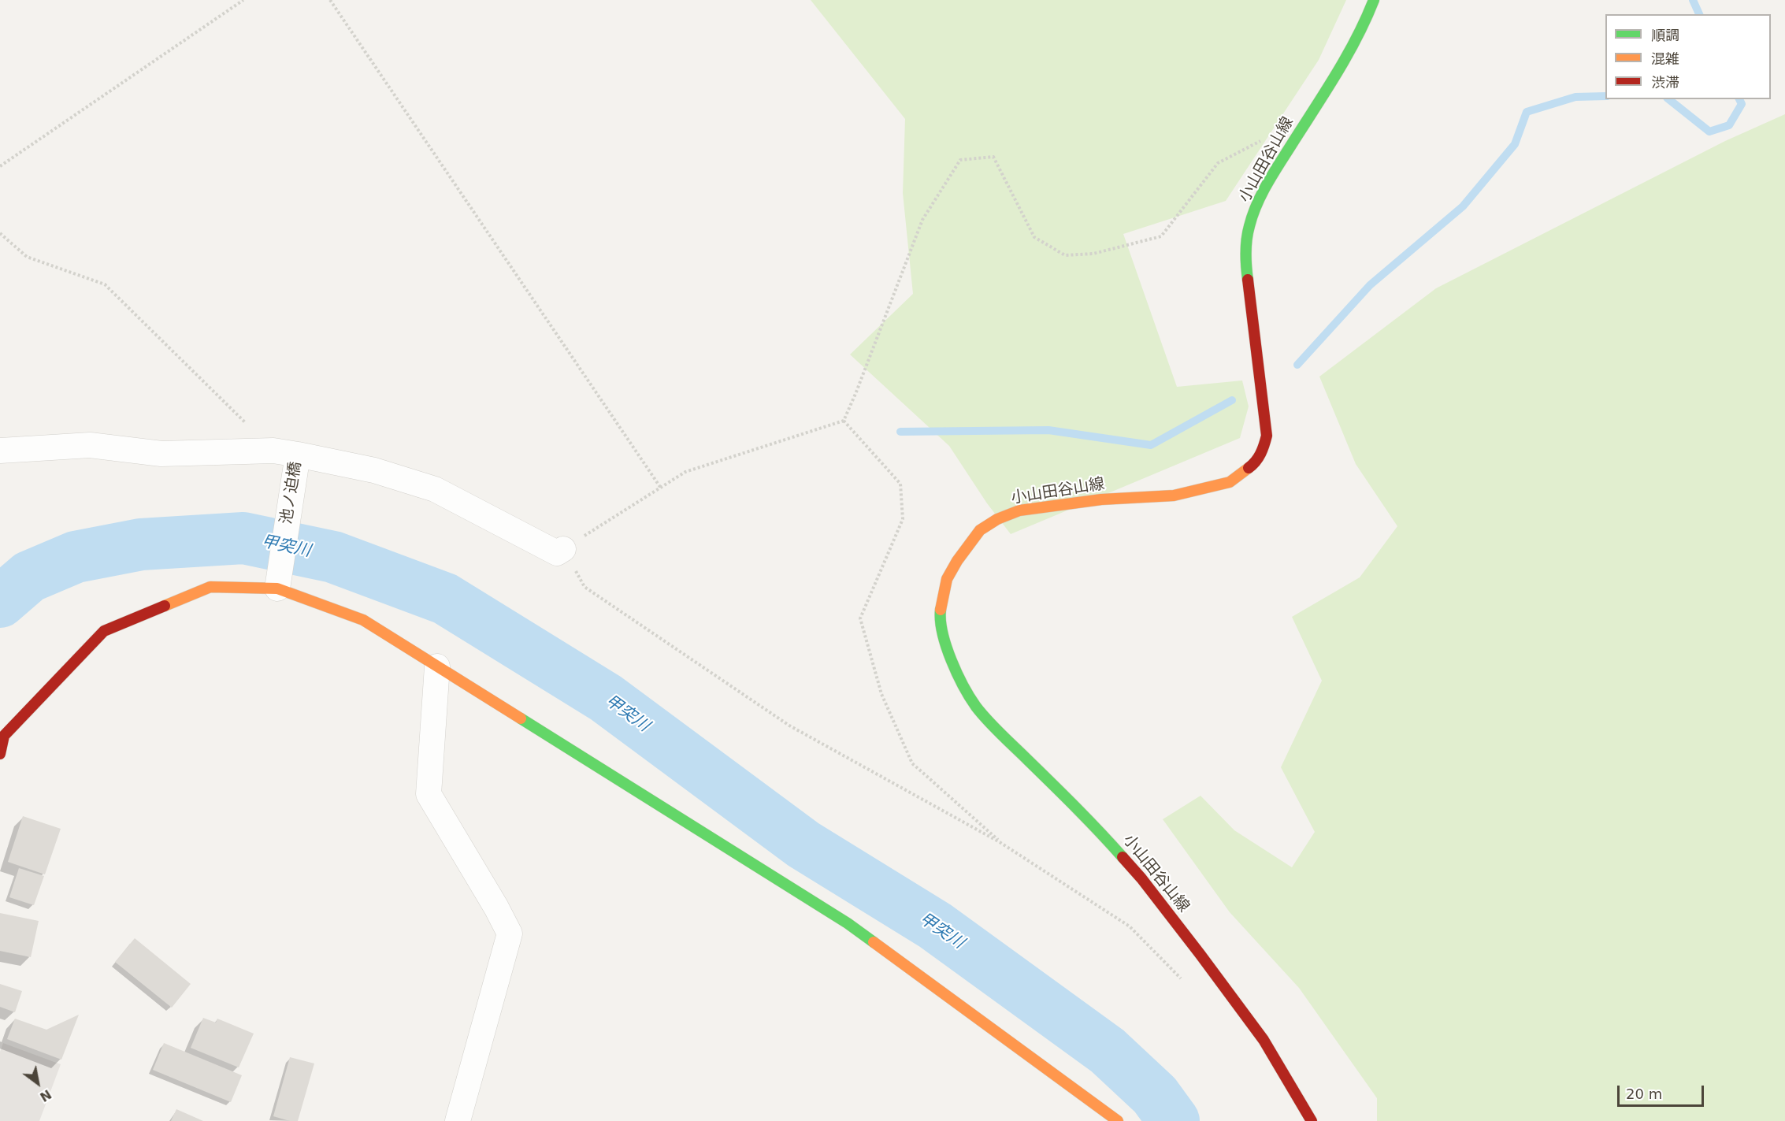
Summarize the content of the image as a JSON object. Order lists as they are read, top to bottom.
{
  "streets": {
    "main road": ["小山田谷山線"],
    "street": ["池ノ迫橋"]
  },
  "water": ["甲突川"],
  "legend": ["順調", "混雑", "渋滞"],
  "scale_bar": "20 m",
  "north": "bottom right"
}
